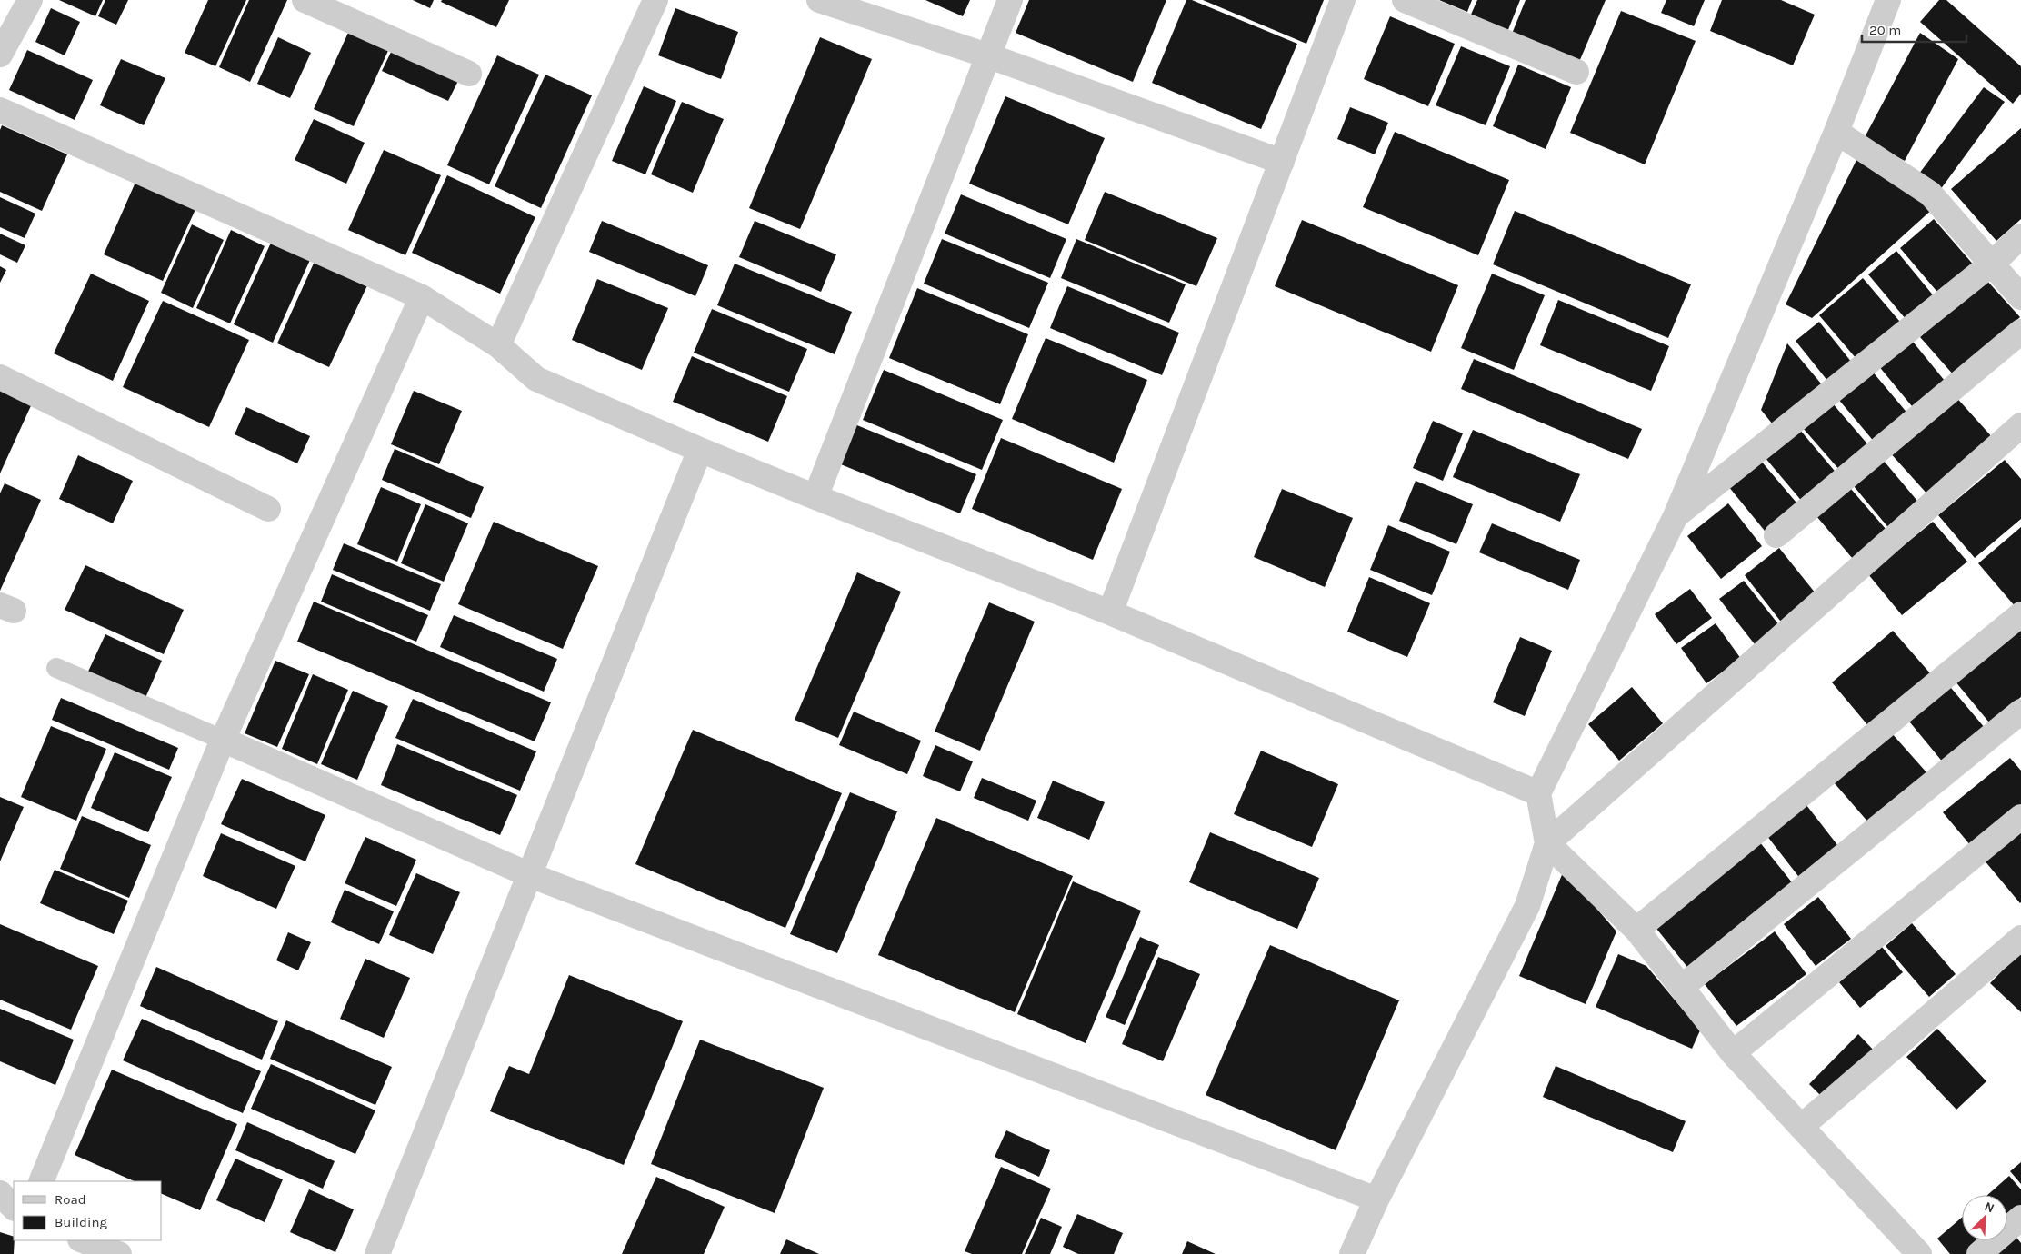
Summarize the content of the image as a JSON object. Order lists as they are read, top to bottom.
{
  "legend": ["Road", "Building"],
  "scale_bar": "20 m",
  "north": "top right"
}
